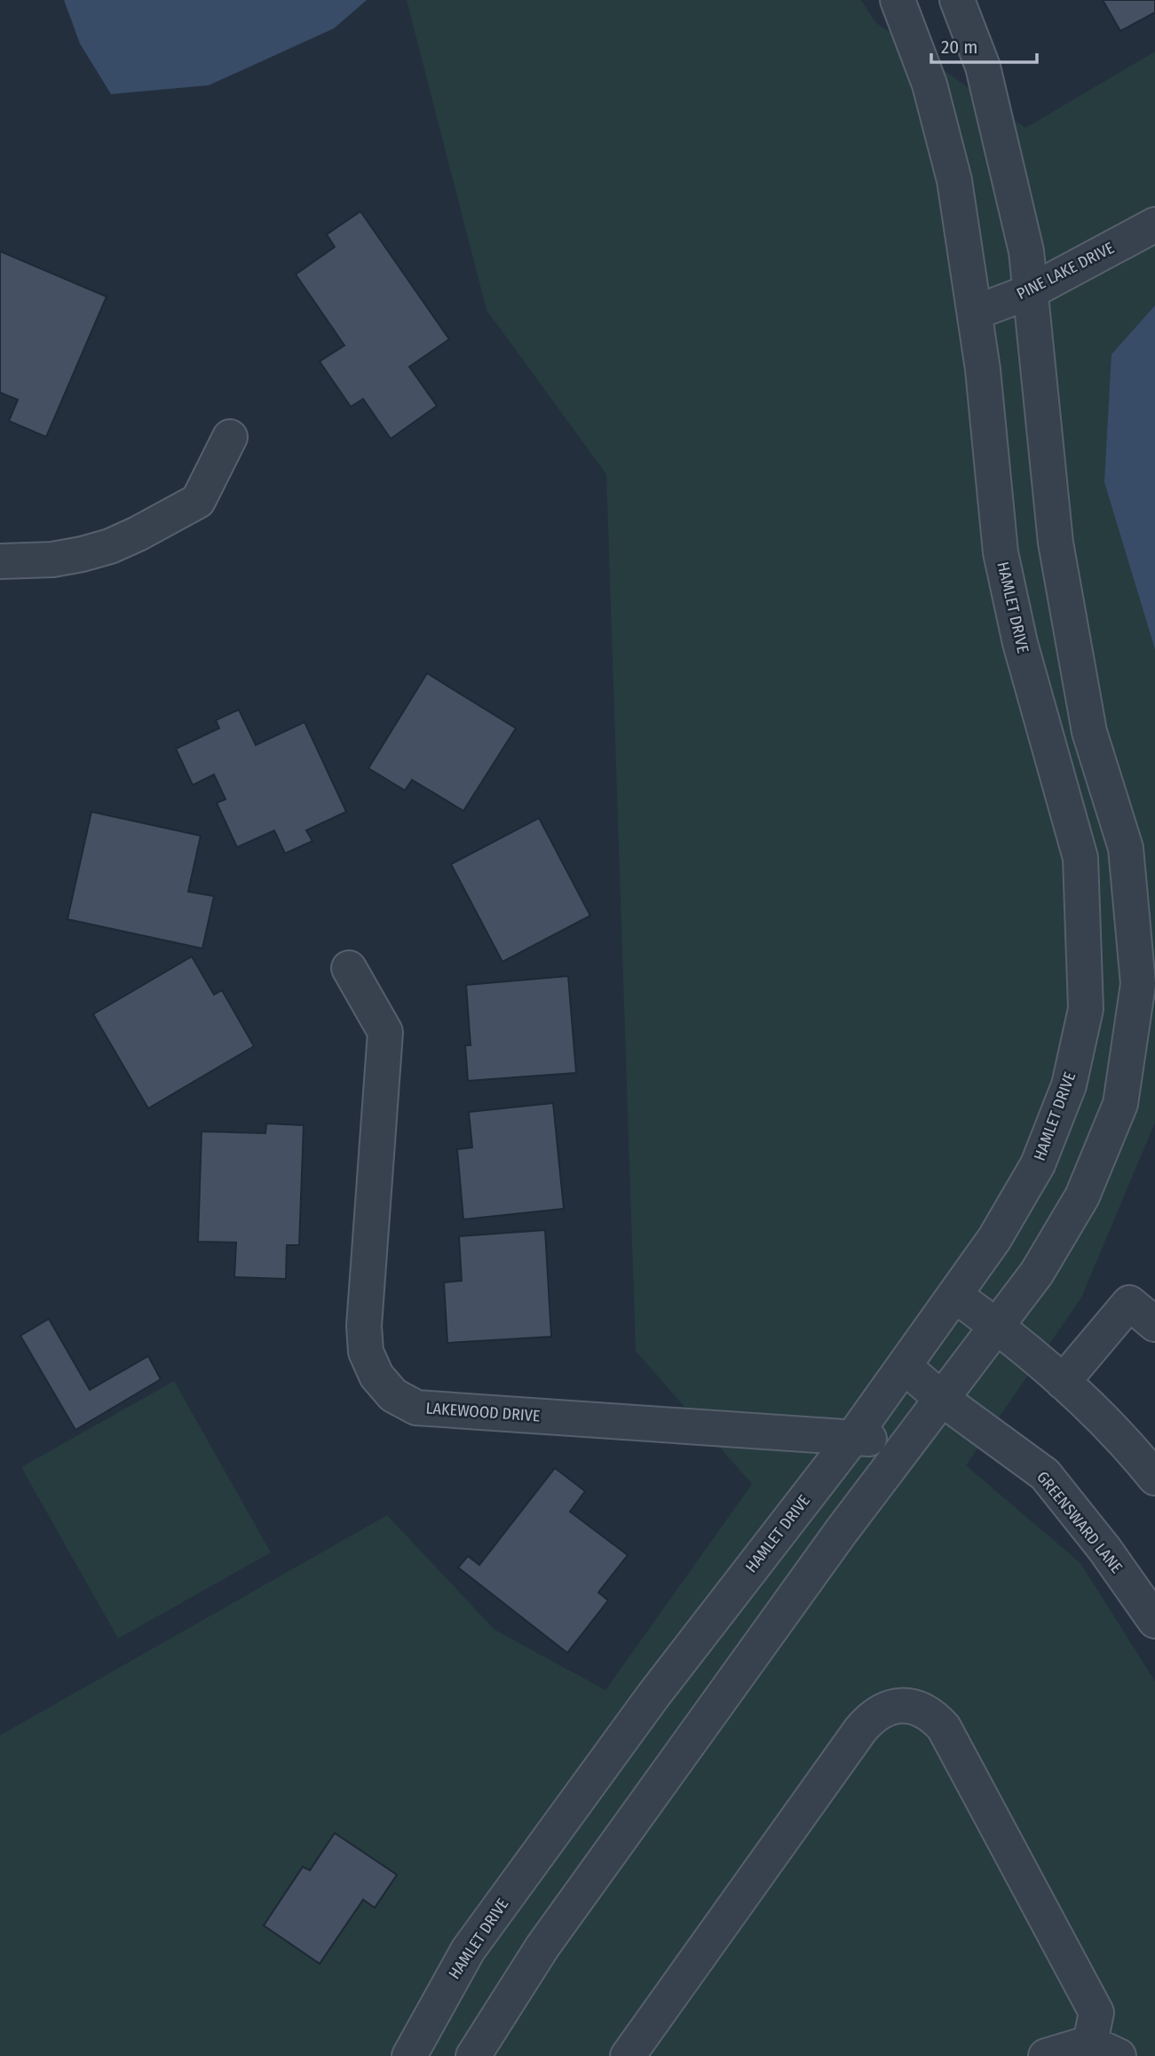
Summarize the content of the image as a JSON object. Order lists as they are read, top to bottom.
{
  "streets": {
    "street": [
      "PINE LAKE DRIVE",
      "HAMLET DRIVE",
      "LAKEWOOD DRIVE",
      "GREENSWARD LANE"
    ]
  },
  "crossings": [
    ["PINE LAKE DRIVE", "HAMLET DRIVE"],
    ["HAMLET DRIVE", "LAKEWOOD DRIVE"],
    ["HAMLET DRIVE", "GREENSWARD LANE"]
  ],
  "scale_bar": "20 m"
}
